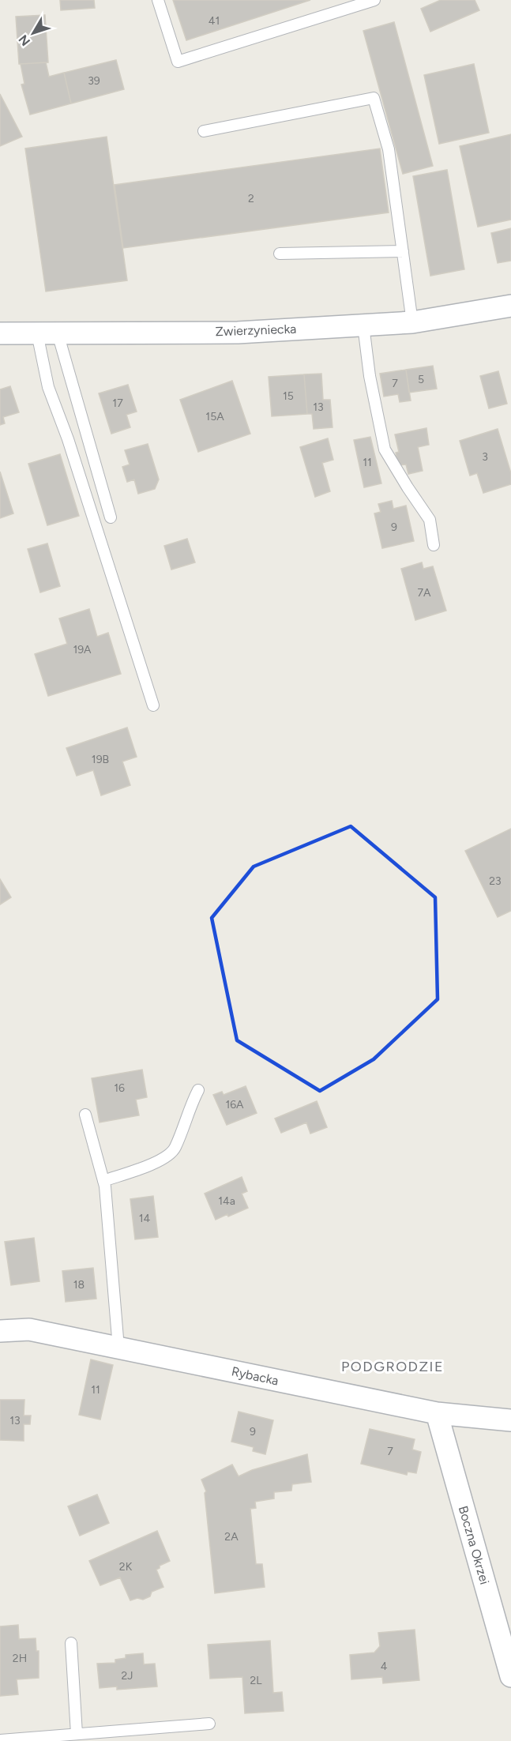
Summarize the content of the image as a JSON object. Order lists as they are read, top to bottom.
{
  "streets": {
    "street": ["Zwierzyniecka", "Rybacka", "Boczna Okrzei"]
  },
  "crossings": [
    ["Rybacka", "Boczna Okrzei"]
  ],
  "districts": ["PODGRODZIE"],
  "house_numbers": [
    "41",
    "39",
    "2",
    "5",
    "7",
    "15",
    "17",
    "13",
    "15A",
    "3",
    "11",
    "9",
    "7A",
    "19A",
    "19B",
    "23",
    "16",
    "16A",
    "14a",
    "14",
    "18",
    "11",
    "13",
    "9",
    "7",
    "2A",
    "2K",
    "2H",
    "4",
    "2J",
    "2L"
  ],
  "north": "bottom left"
}
